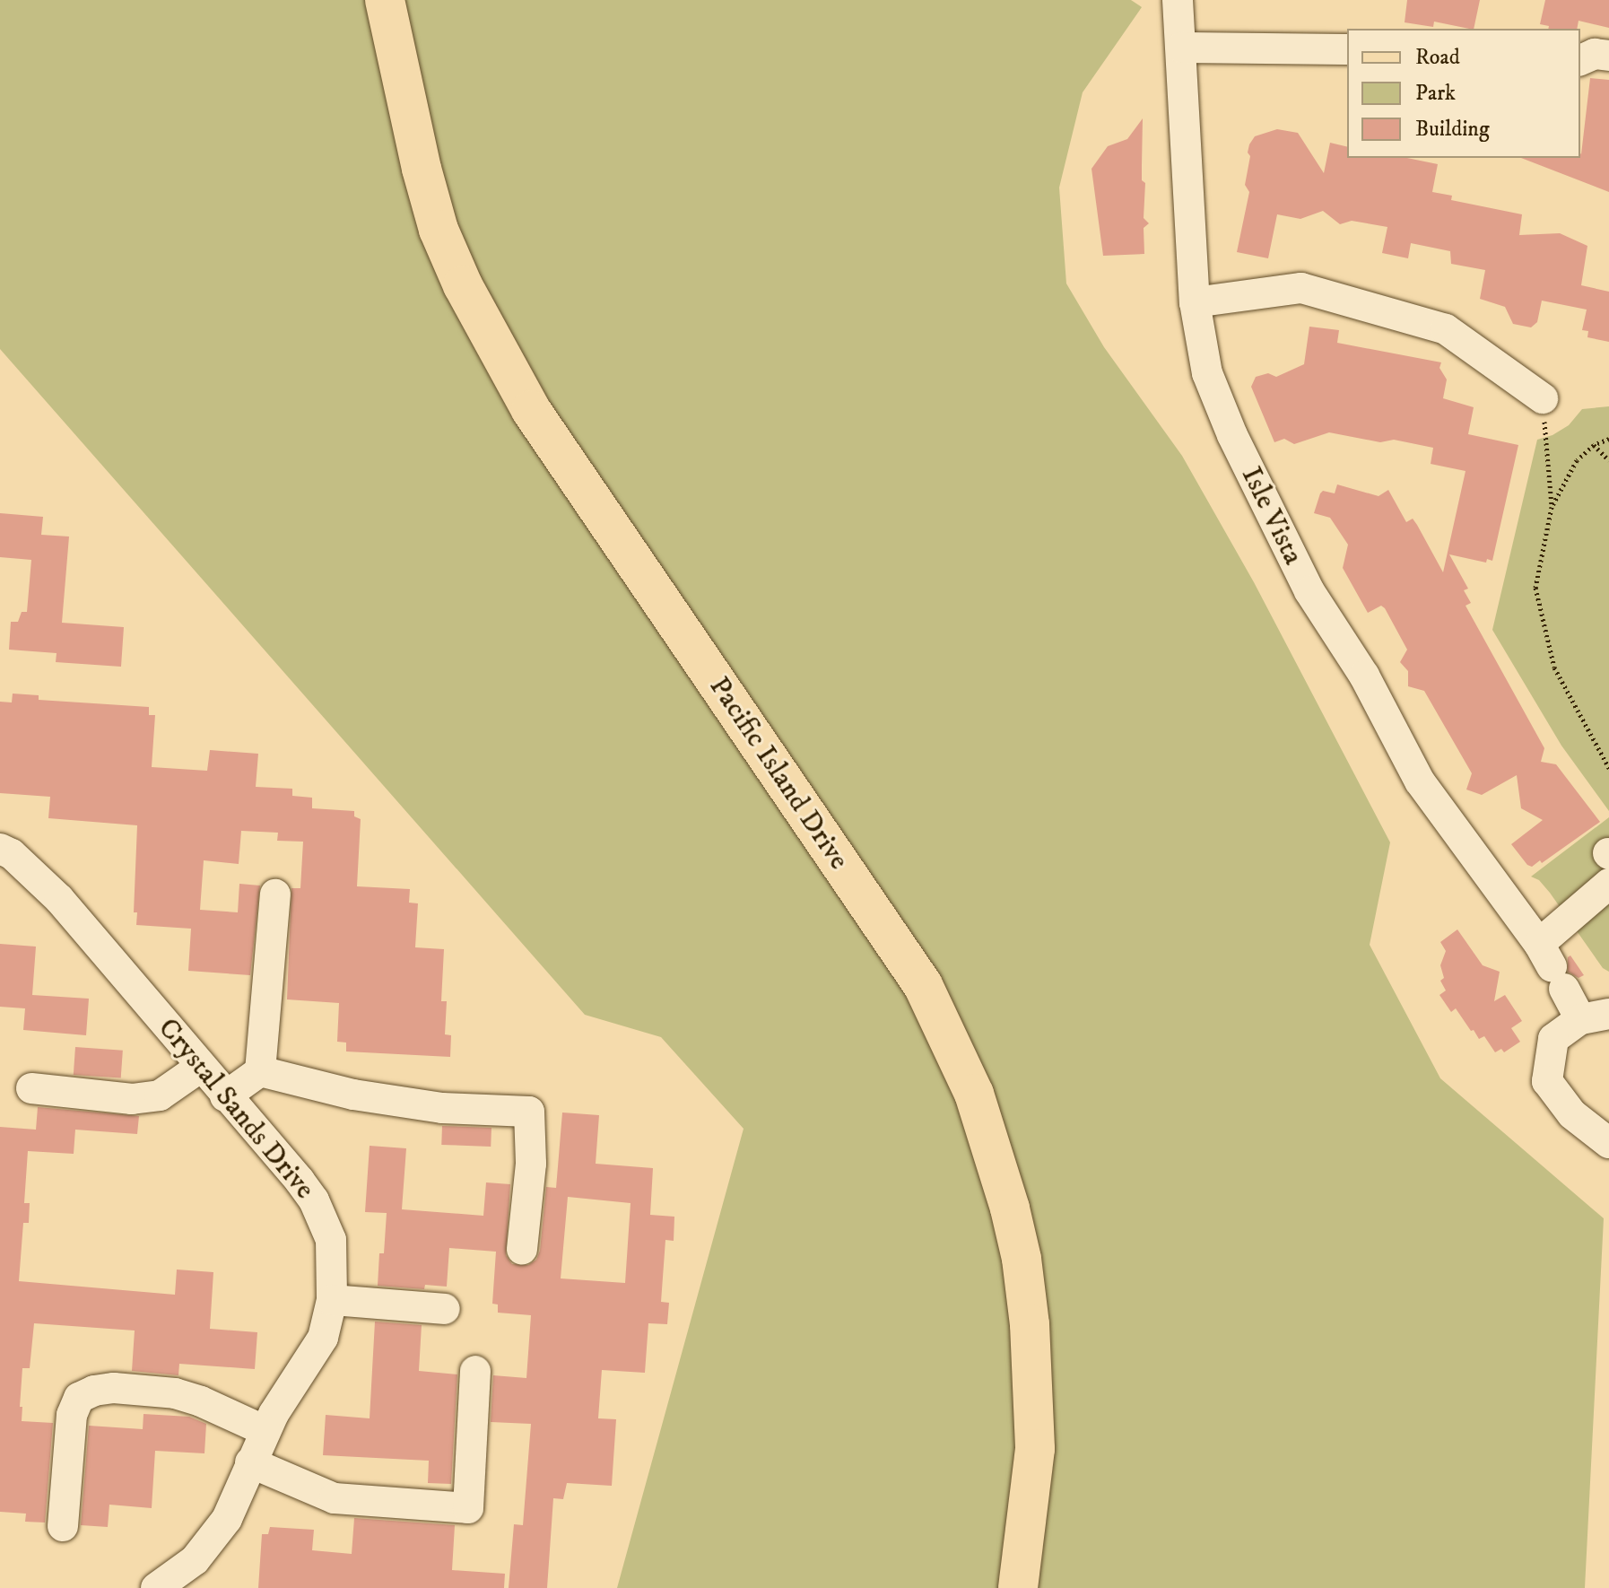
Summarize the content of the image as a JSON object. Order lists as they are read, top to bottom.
{
  "streets": {
    "main road": ["Pacific Island Drive"],
    "street": ["Isle Vista", "Crystal Sands Drive"]
  },
  "legend": ["Road", "Park", "Building"]
}
